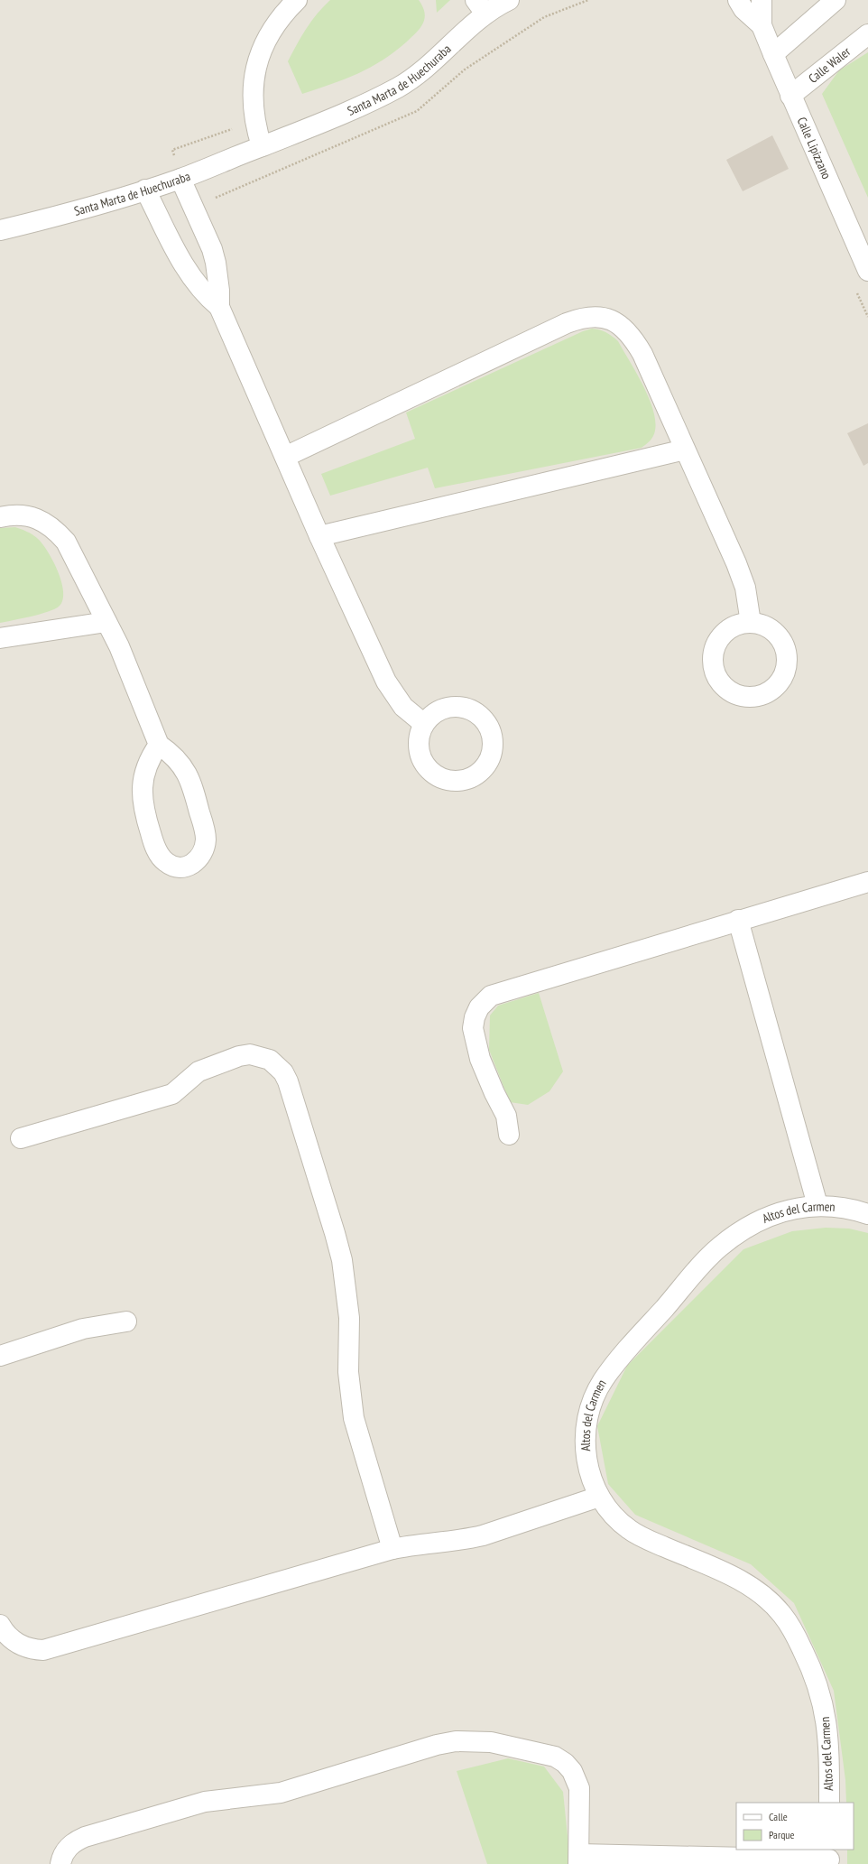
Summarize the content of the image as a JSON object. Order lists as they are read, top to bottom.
{
  "streets": {
    "street": [
      "Calle Waler",
      "Santa Marta de Huechuraba",
      "Calle Lipizzano",
      "Altos del Carmen"
    ]
  },
  "crossings": [
    ["Calle Waler", "Calle Lipizzano"]
  ],
  "legend": ["Calle", "Parque"]
}
